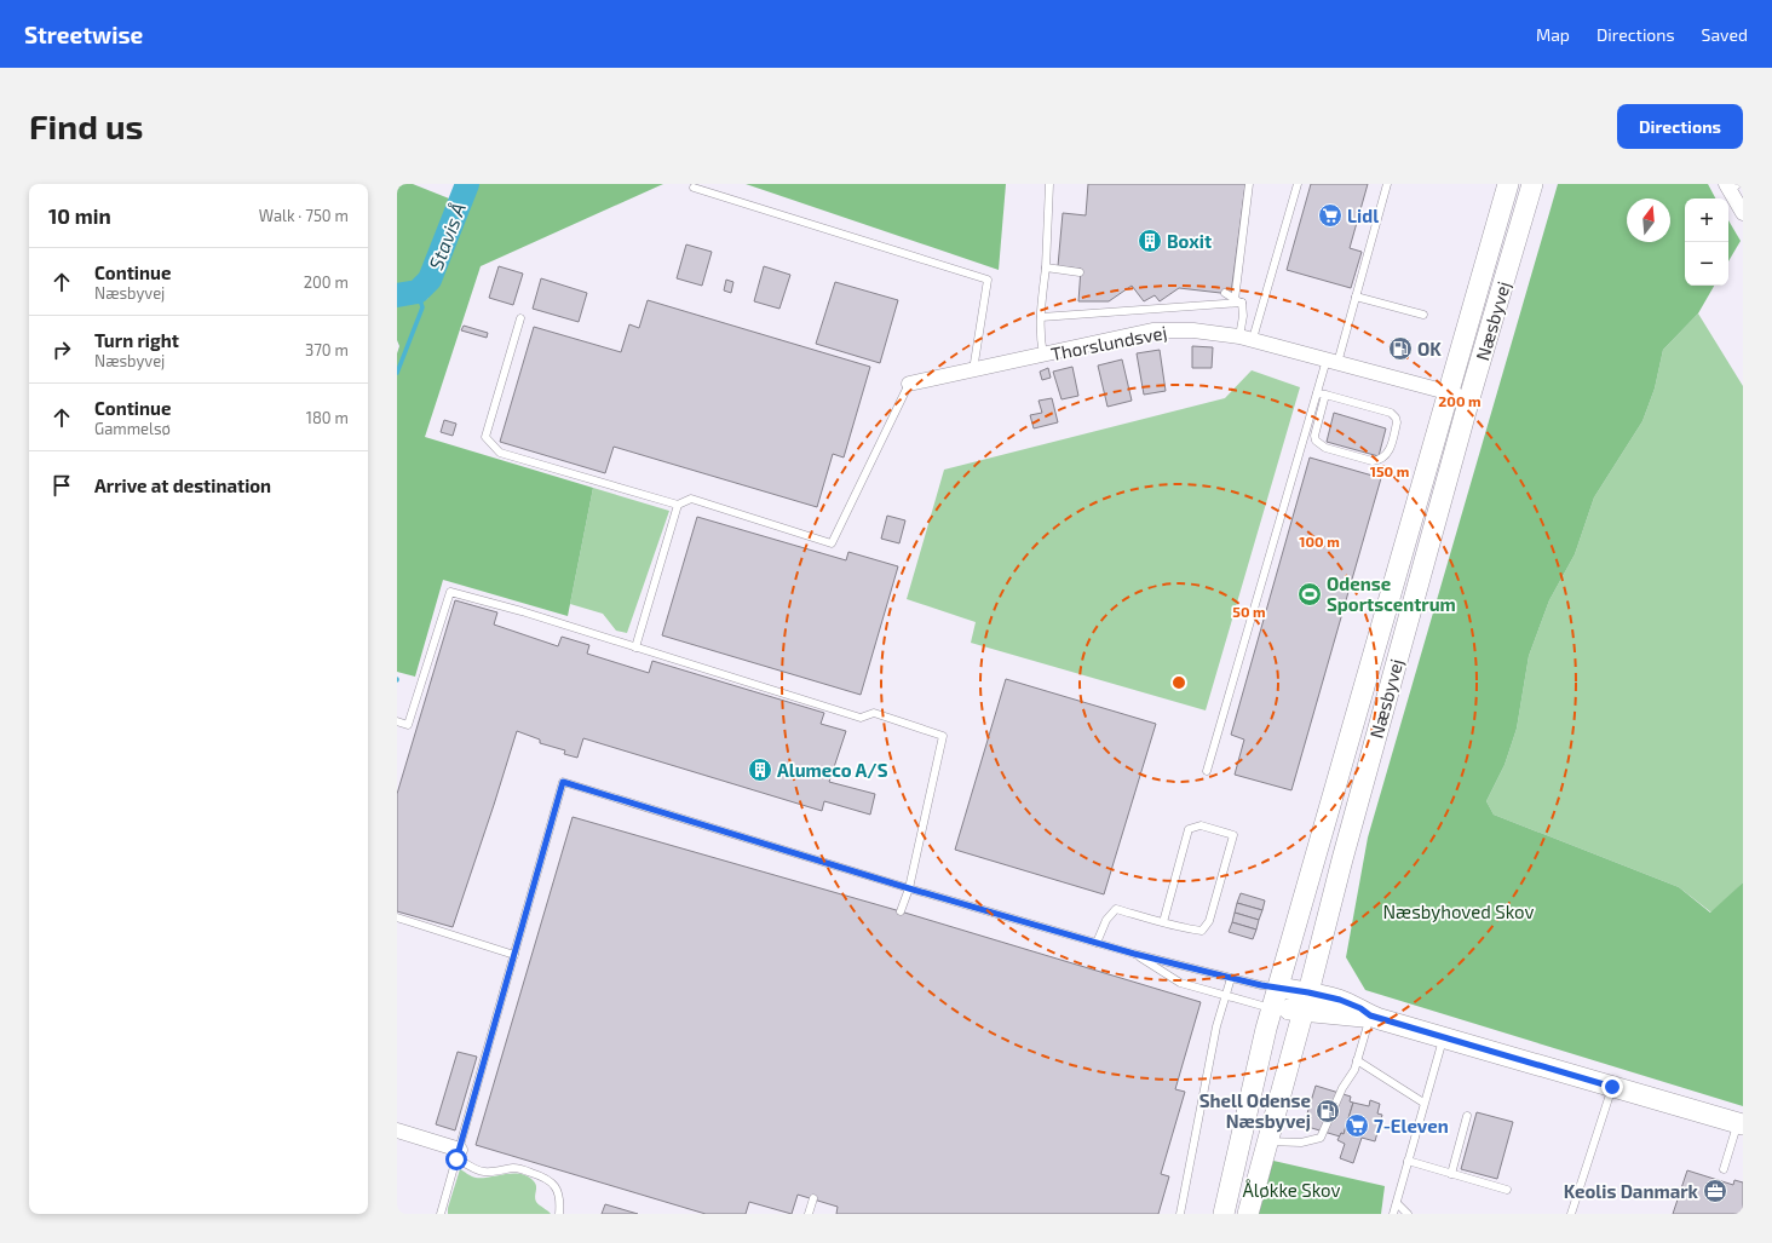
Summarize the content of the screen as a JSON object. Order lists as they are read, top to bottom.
{
  "streets": {
    "street": ["Næsbyvej", "Thorslundsvej"]
  },
  "crossings": [
    ["Næsbyvej", "Thorslundsvej"]
  ],
  "water": ["Stavis Å"],
  "parks": ["Næsbyhoved Skov", "Åløkke Skov"],
  "places": {
    "supermarket": ["Lidl", "7-Eleven"],
    "building": ["Boxit", "Alumeco A/S"],
    "fuel station": ["OK", "Shell Odense Næsbyvej"],
    "sports": ["Odense Sportscentrum"],
    "office": ["Keolis Danmark"]
  },
  "north": "top",
  "page": {
    "header": "Streetwise",
    "nav": ["Map", "Directions", "Saved"],
    "buttons": "Directions",
    "title": "Find us",
    "heading": ["10 min", "Walk · 750 m"],
    "map_buttons": ["+", "−"],
    "list": [
      ["Continue", "Næsbyvej", "200 m"],
      ["Turn right", "Næsbyvej", "370 m"],
      ["Continue", "Gammelsø", "180 m"],
      "Arrive at destination"
    ]
  },
  "rings": [
    "200 m",
    "150 m",
    "100 m",
    "50 m"
  ]
}
